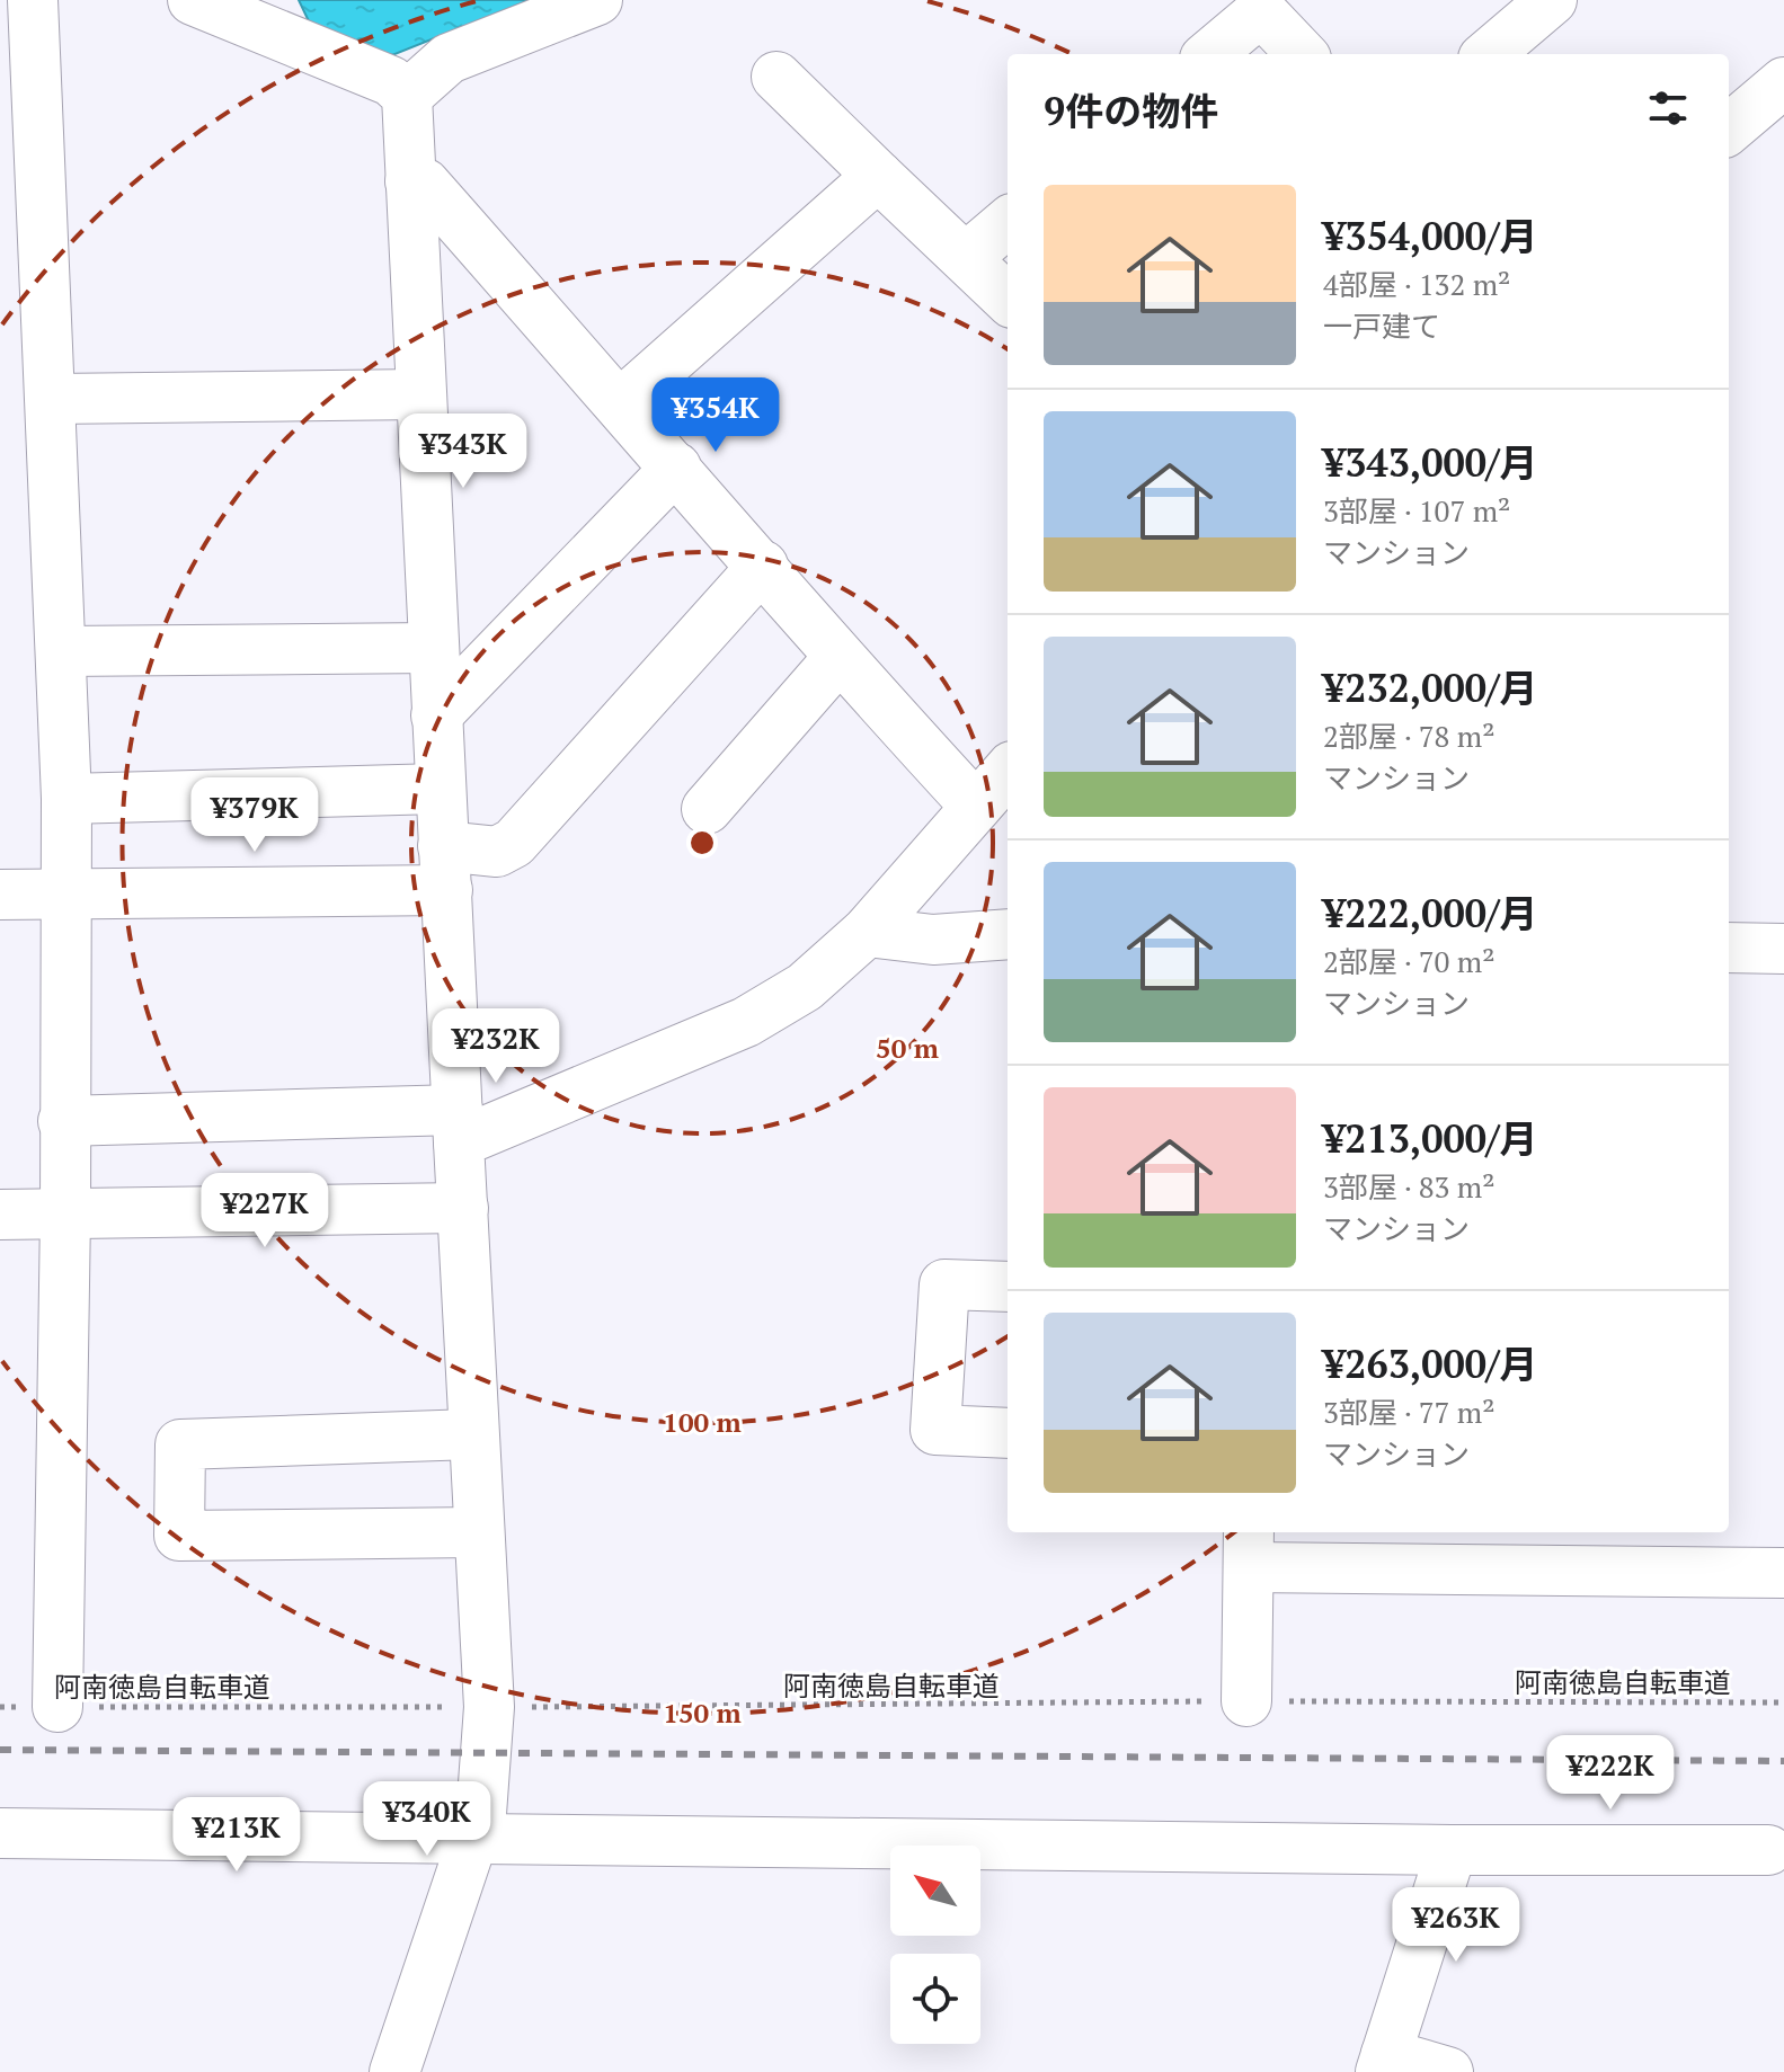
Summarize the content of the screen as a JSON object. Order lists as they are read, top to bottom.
{
  "streets": {
    "path": ["阿南徳島自転車道"]
  },
  "north": "top left",
  "page": {
    "heading": "9件の物件",
    "list": [
      {
        "name": "¥354,000/月",
        "note": "4部屋 · 132 m² · 一戸建て"
      },
      {
        "name": "¥343,000/月",
        "note": "3部屋 · 107 m² · マンション"
      },
      {
        "name": "¥232,000/月",
        "note": "2部屋 · 78 m² · マンション"
      },
      {
        "name": "¥222,000/月",
        "note": "2部屋 · 70 m² · マンション"
      },
      {
        "name": "¥213,000/月",
        "note": "3部屋 · 83 m² · マンション"
      },
      {
        "name": "¥263,000/月",
        "note": "3部屋 · 77 m² · マンション"
      }
    ],
    "price": [
      "¥354K",
      "¥343K",
      "¥379K",
      "¥232K",
      "¥227K",
      "¥222K",
      "¥340K",
      "¥213K",
      "¥263K"
    ]
  },
  "rings": ["50 m", "100 m", "150 m"]
}
